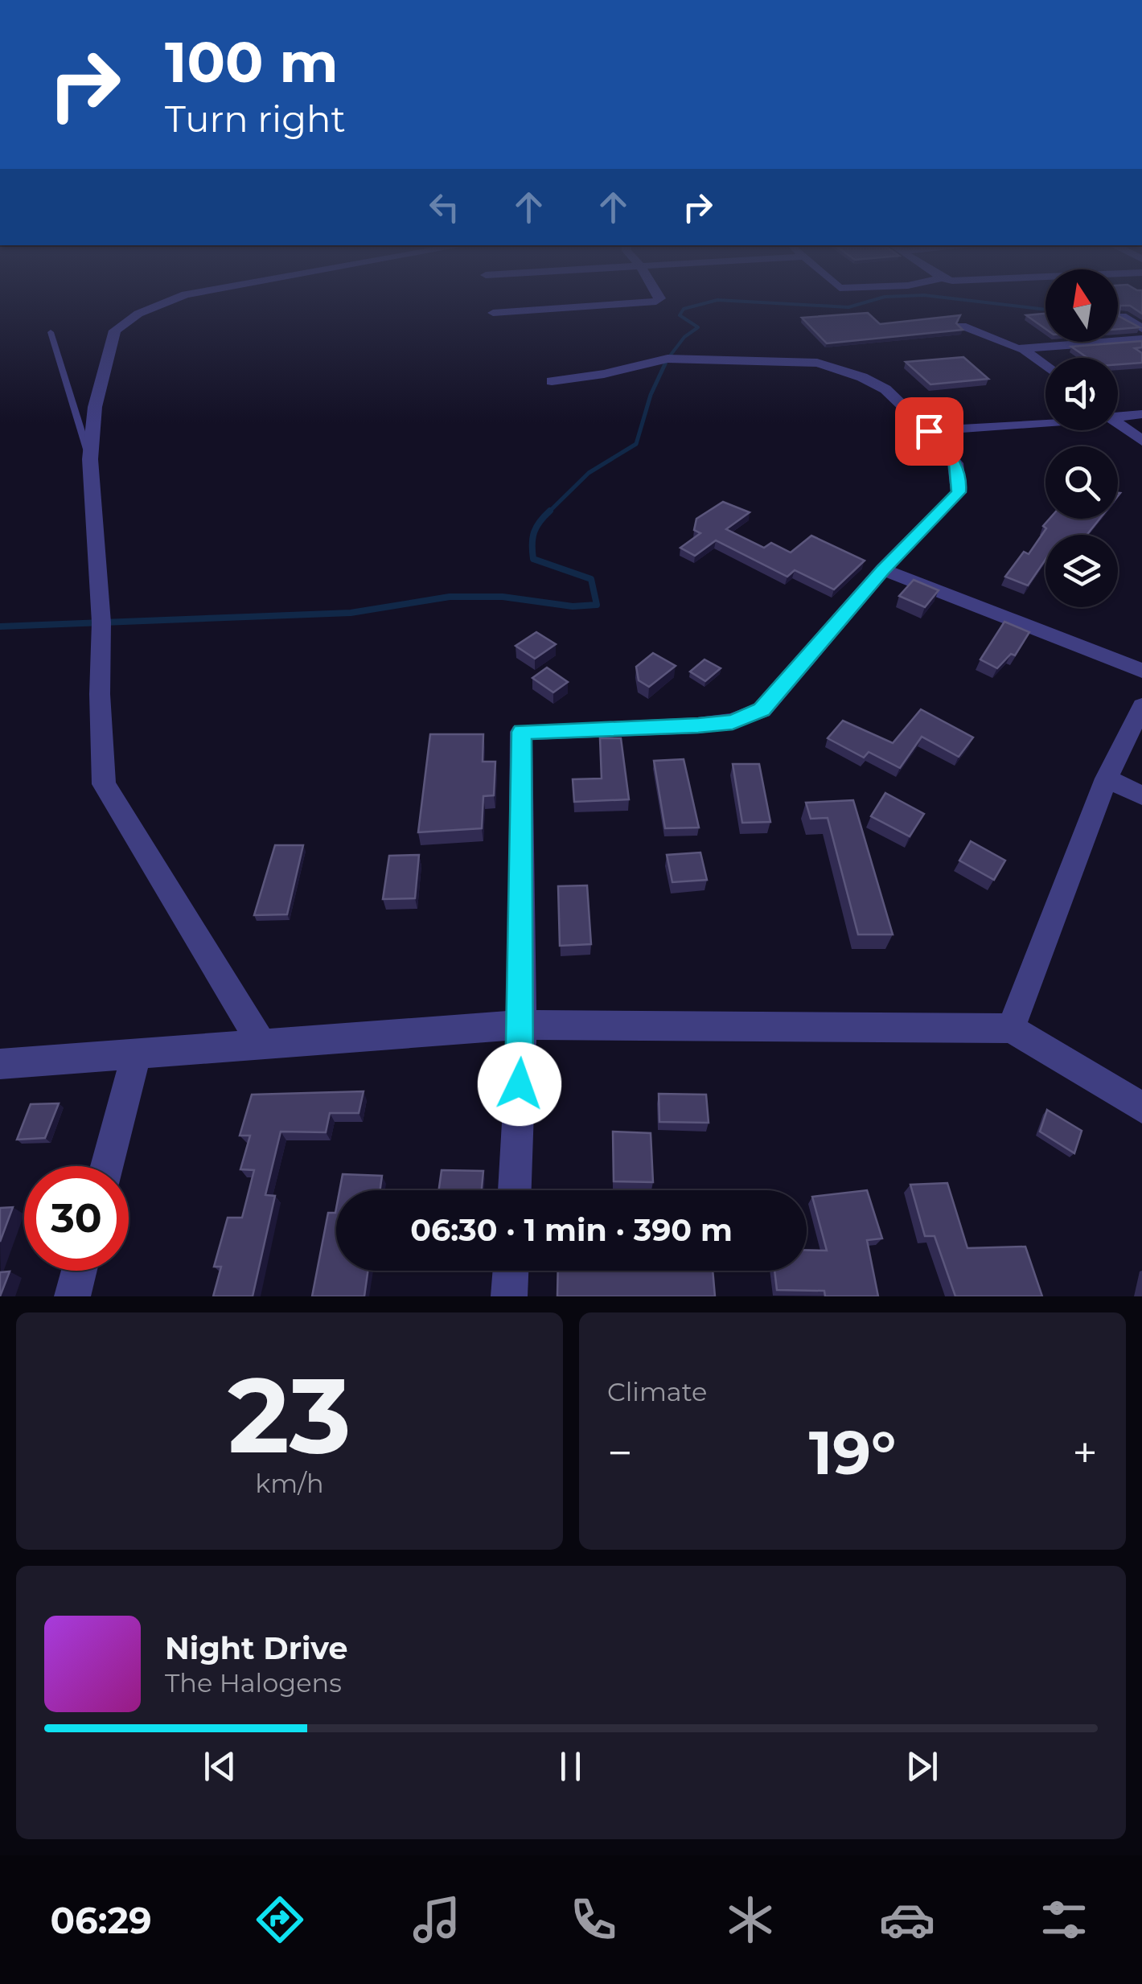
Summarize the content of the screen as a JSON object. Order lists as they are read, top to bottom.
{
  "north": "top",
  "page": {
    "turn": ["100 m", "Turn right"],
    "limit": "30",
    "trip": "06:30 · 1 min · 390 m",
    "tile": [
      ["23", "km/h"],
      "Climate"
    ],
    "heat": ["−", "19°", "+"],
    "song": ["Night Drive", "The Halogens"],
    "tabs": "06:29"
  }
}
